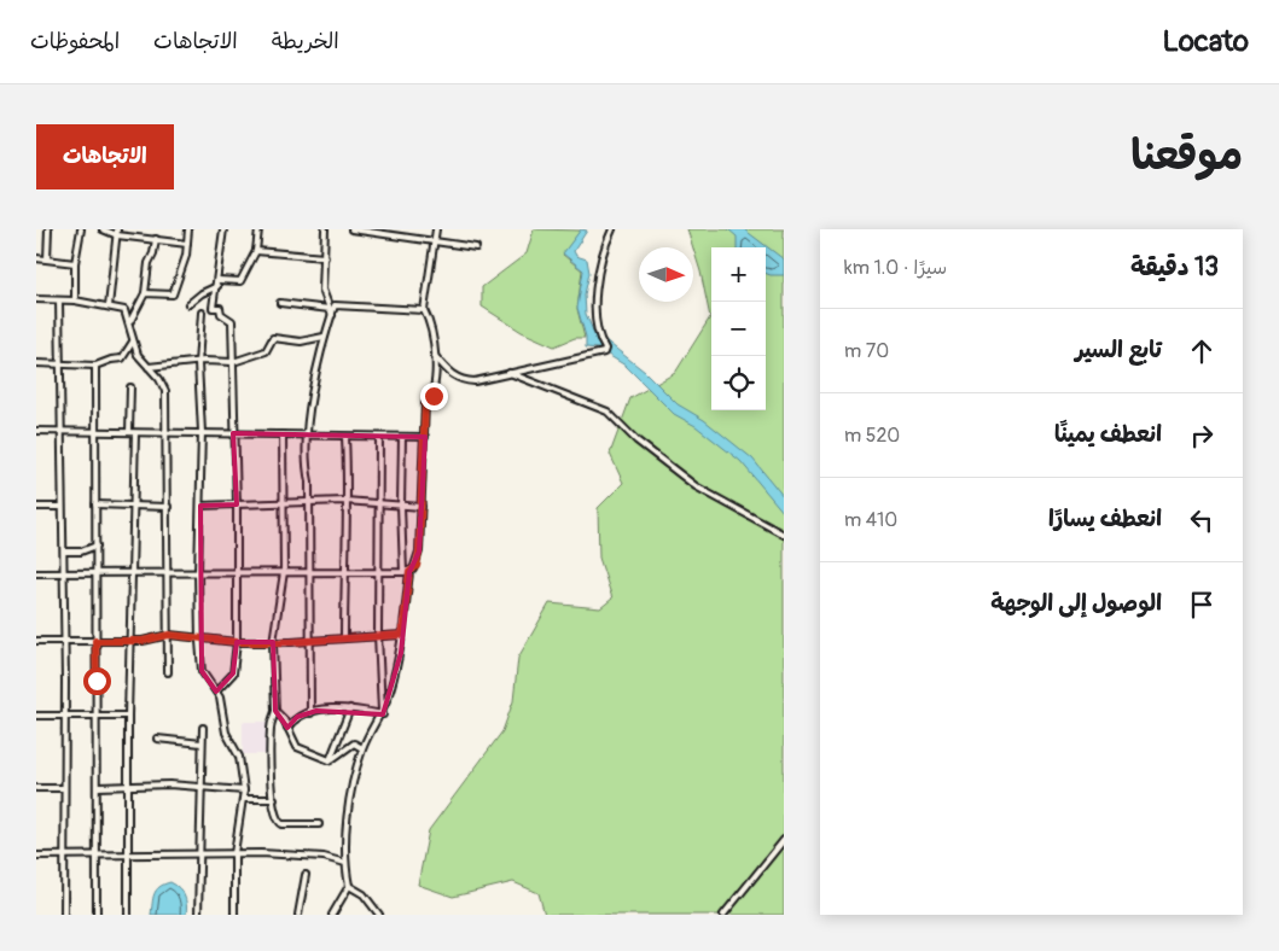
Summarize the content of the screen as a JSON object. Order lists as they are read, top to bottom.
{
  "north": "right",
  "page": {
    "header": "Locato",
    "nav": ["الخريطة", "الاتجاهات", "المحفوظات"],
    "title": "موقعنا",
    "buttons": "الاتجاهات",
    "heading": ["13 دقيقة", "سيرًا · 1.0 km"],
    "map_buttons": ["+", "−"],
    "list": [
      ["تابع السير", "70 m"],
      ["انعطف يمينًا", "520 m"],
      ["انعطف يسارًا", "410 m"],
      "الوصول إلى الوجهة"
    ]
  }
}
